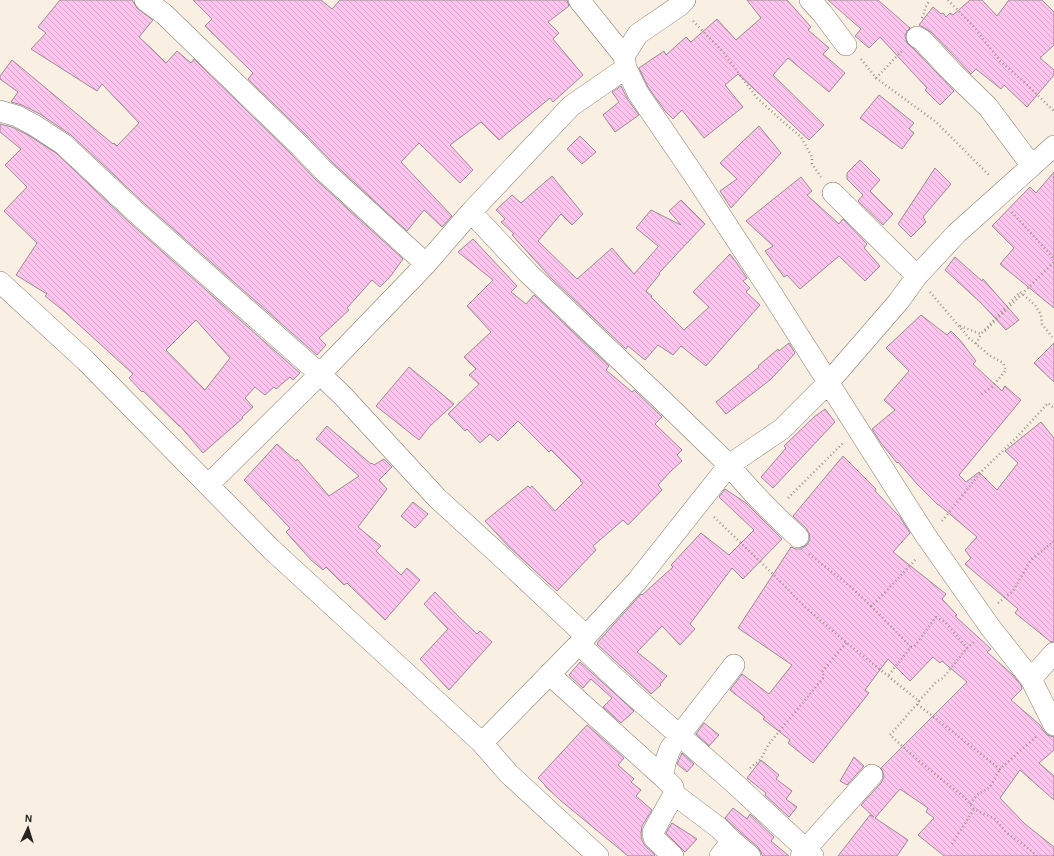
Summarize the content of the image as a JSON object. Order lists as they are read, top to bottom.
{
  "north": "top"
}
